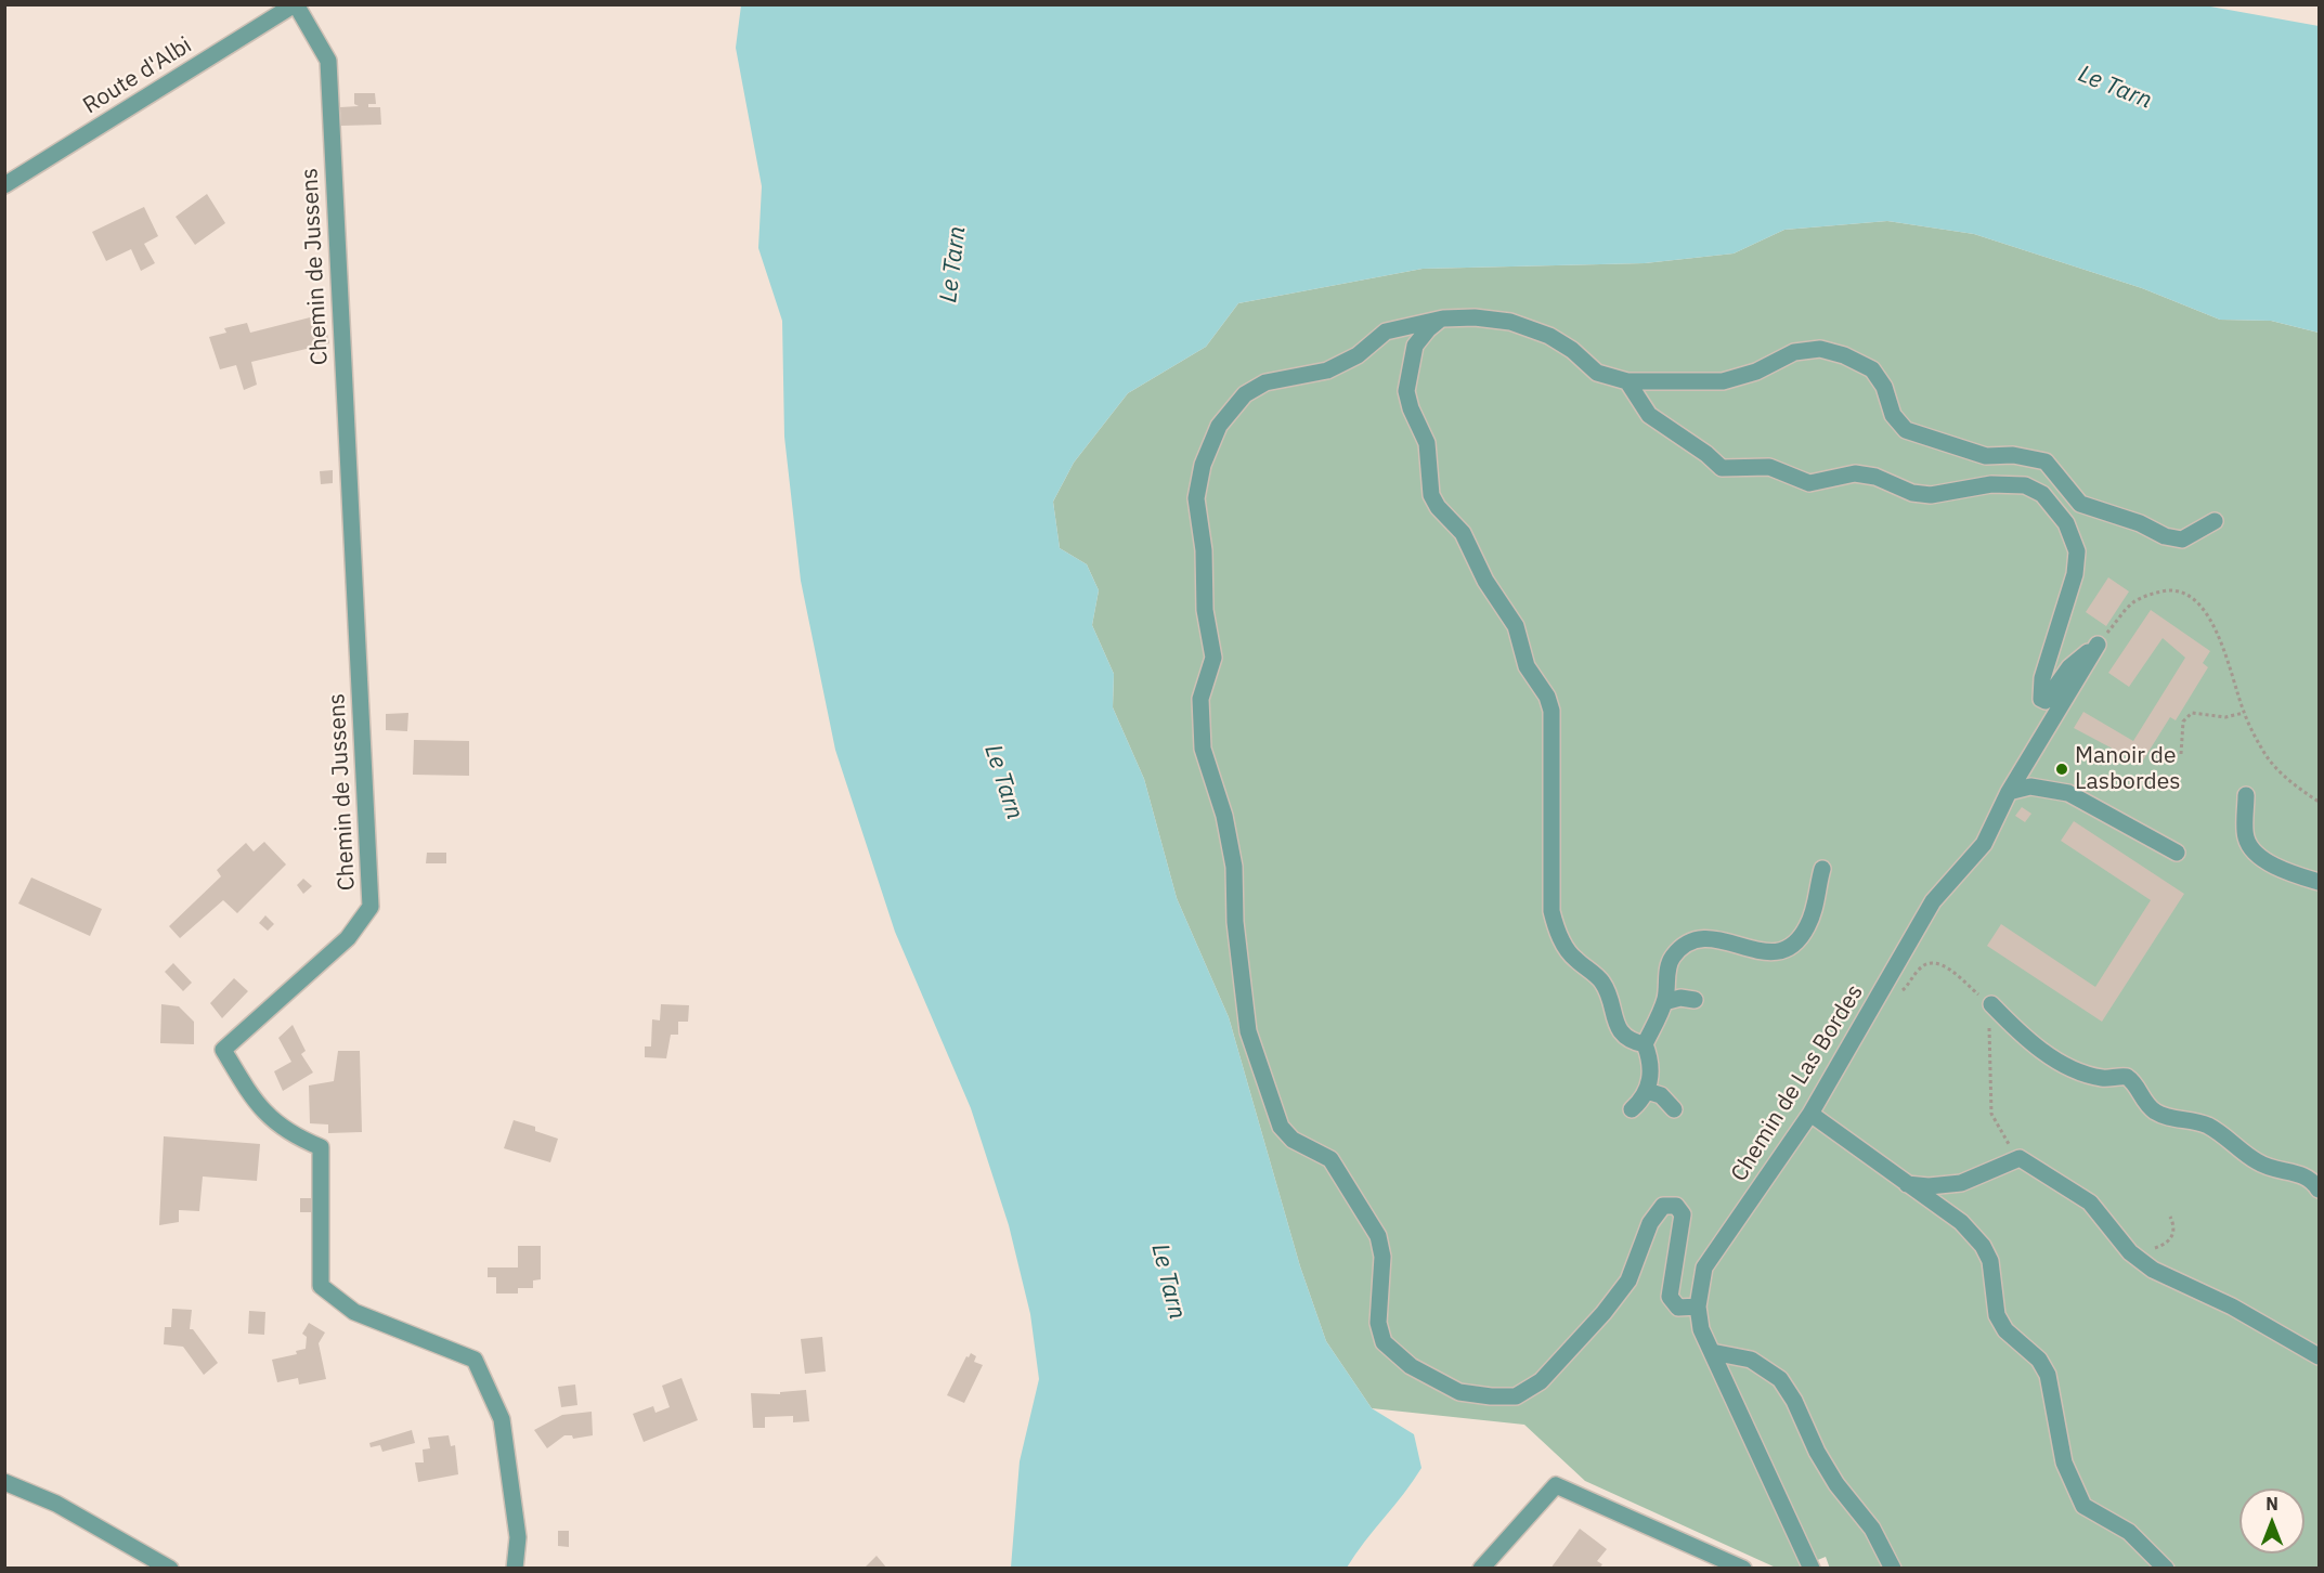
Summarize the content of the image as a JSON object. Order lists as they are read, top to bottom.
{
  "streets": {
    "street": ["Route d'Albi", "Chemin de Jussens", "Chemin de Las Bordes"]
  },
  "crossings": [
    ["Route d'Albi", "Chemin de Jussens"]
  ],
  "water": ["Le Tarn"],
  "places": ["Manoir de Lasbordes"],
  "north": "top"
}
